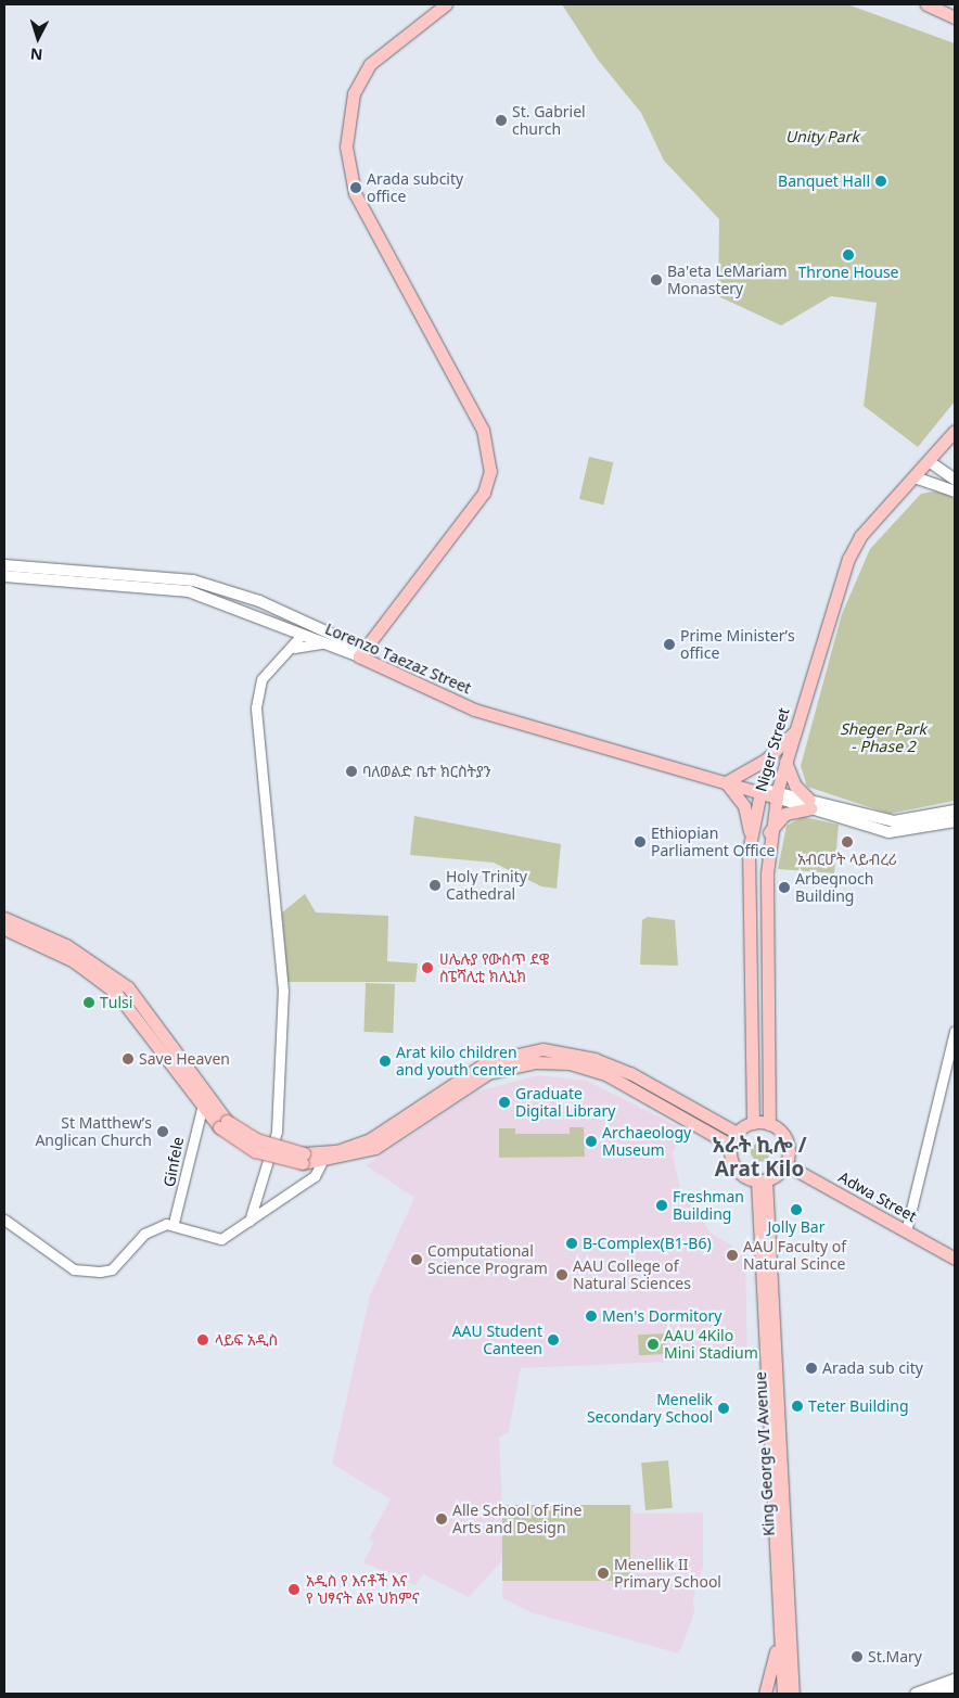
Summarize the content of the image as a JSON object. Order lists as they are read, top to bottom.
{
  "streets": {
    "main road": [
      "Lorenzo Taezaz Street",
      "Niger Street",
      "Adwa Street",
      "King George VI Avenue"
    ],
    "street": ["Ginfele"]
  },
  "crossings": [
    ["Lorenzo Taezaz Street", "Niger Street"],
    ["Niger Street", "Adwa Street"],
    ["Niger Street", "King George VI Avenue"],
    ["Adwa Street", "King George VI Avenue"]
  ],
  "districts": ["አራት ኪሎ / Arat Kilo"],
  "parks": ["Unity Park", "Sheger Park - Phase 2"],
  "places": [
    "St. Gabriel church",
    "Banquet Hall",
    "Arada subcity office",
    "Throne House",
    "Ba'eta LeMariam Monastery",
    "Prime Minister’s office",
    "ባለወልድ ቤተ ክርስትያን",
    "Ethiopian Parliament Office",
    "አብርሆት ላይብረሪ",
    "Holy Trinity Cathedral",
    "Arbegnoch Building",
    "ሀሌሉያ የውስጥ ደዌ ስፔሻሊቲ ክሊኒክ",
    "Tulsi",
    "Save Heaven",
    "Arat kilo children and youth center",
    "Graduate Digital Library",
    "St Matthew’s Anglican Church",
    "Archaeology Museum",
    "Freshman Building",
    "Jolly Bar",
    "B-Complex(B1-B6)",
    "AAU Faculty of Natural Scince",
    "Computational Science Program",
    "AAU College of Natural Sciences",
    "Men's Dormitory",
    "ላይፍ አዲስ",
    "AAU Student Canteen",
    "AAU 4Kilo Mini Stadium",
    "Arada sub city",
    "Teter Building",
    "Menelik Secondary School",
    "Alle School of Fine Arts and Design",
    "Menellik II Primary School",
    "አዲስ የ እናቶች እና የ ህፃናት ልዩ ህክምና",
    "St.Mary"
  ],
  "north": "bottom"
}
